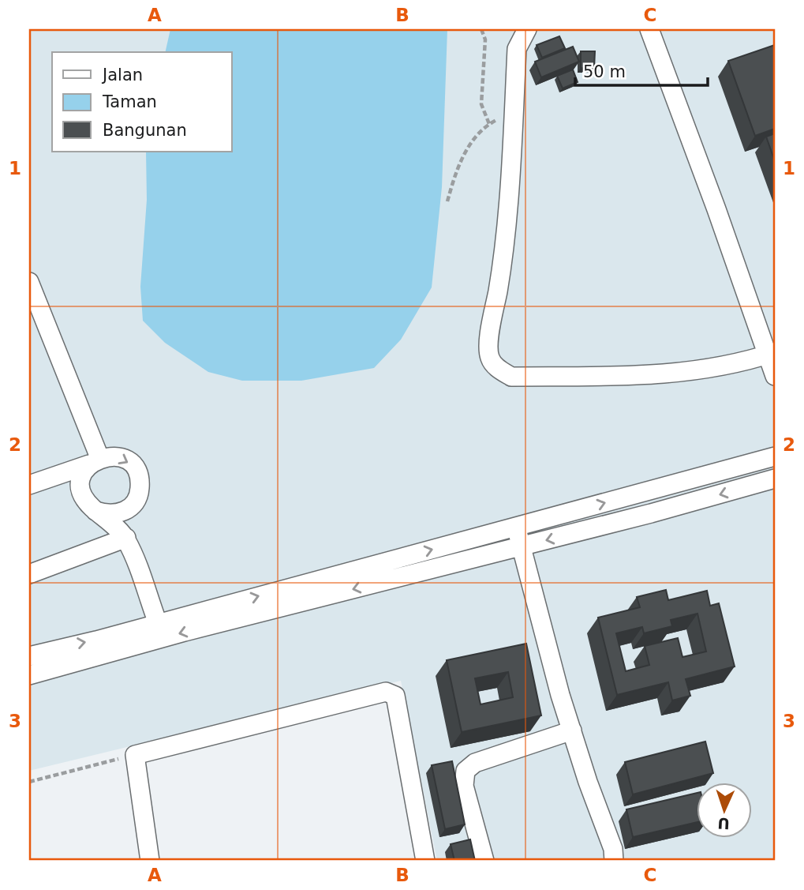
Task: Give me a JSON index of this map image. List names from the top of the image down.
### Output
{
  "legend": ["Jalan", "Taman", "Bangunan"],
  "scale_bar": "50 m",
  "north": "bottom",
  "grid": {
    "columns": ["A", "B", "C"],
    "rows": ["1", "2", "3"]
  }
}
